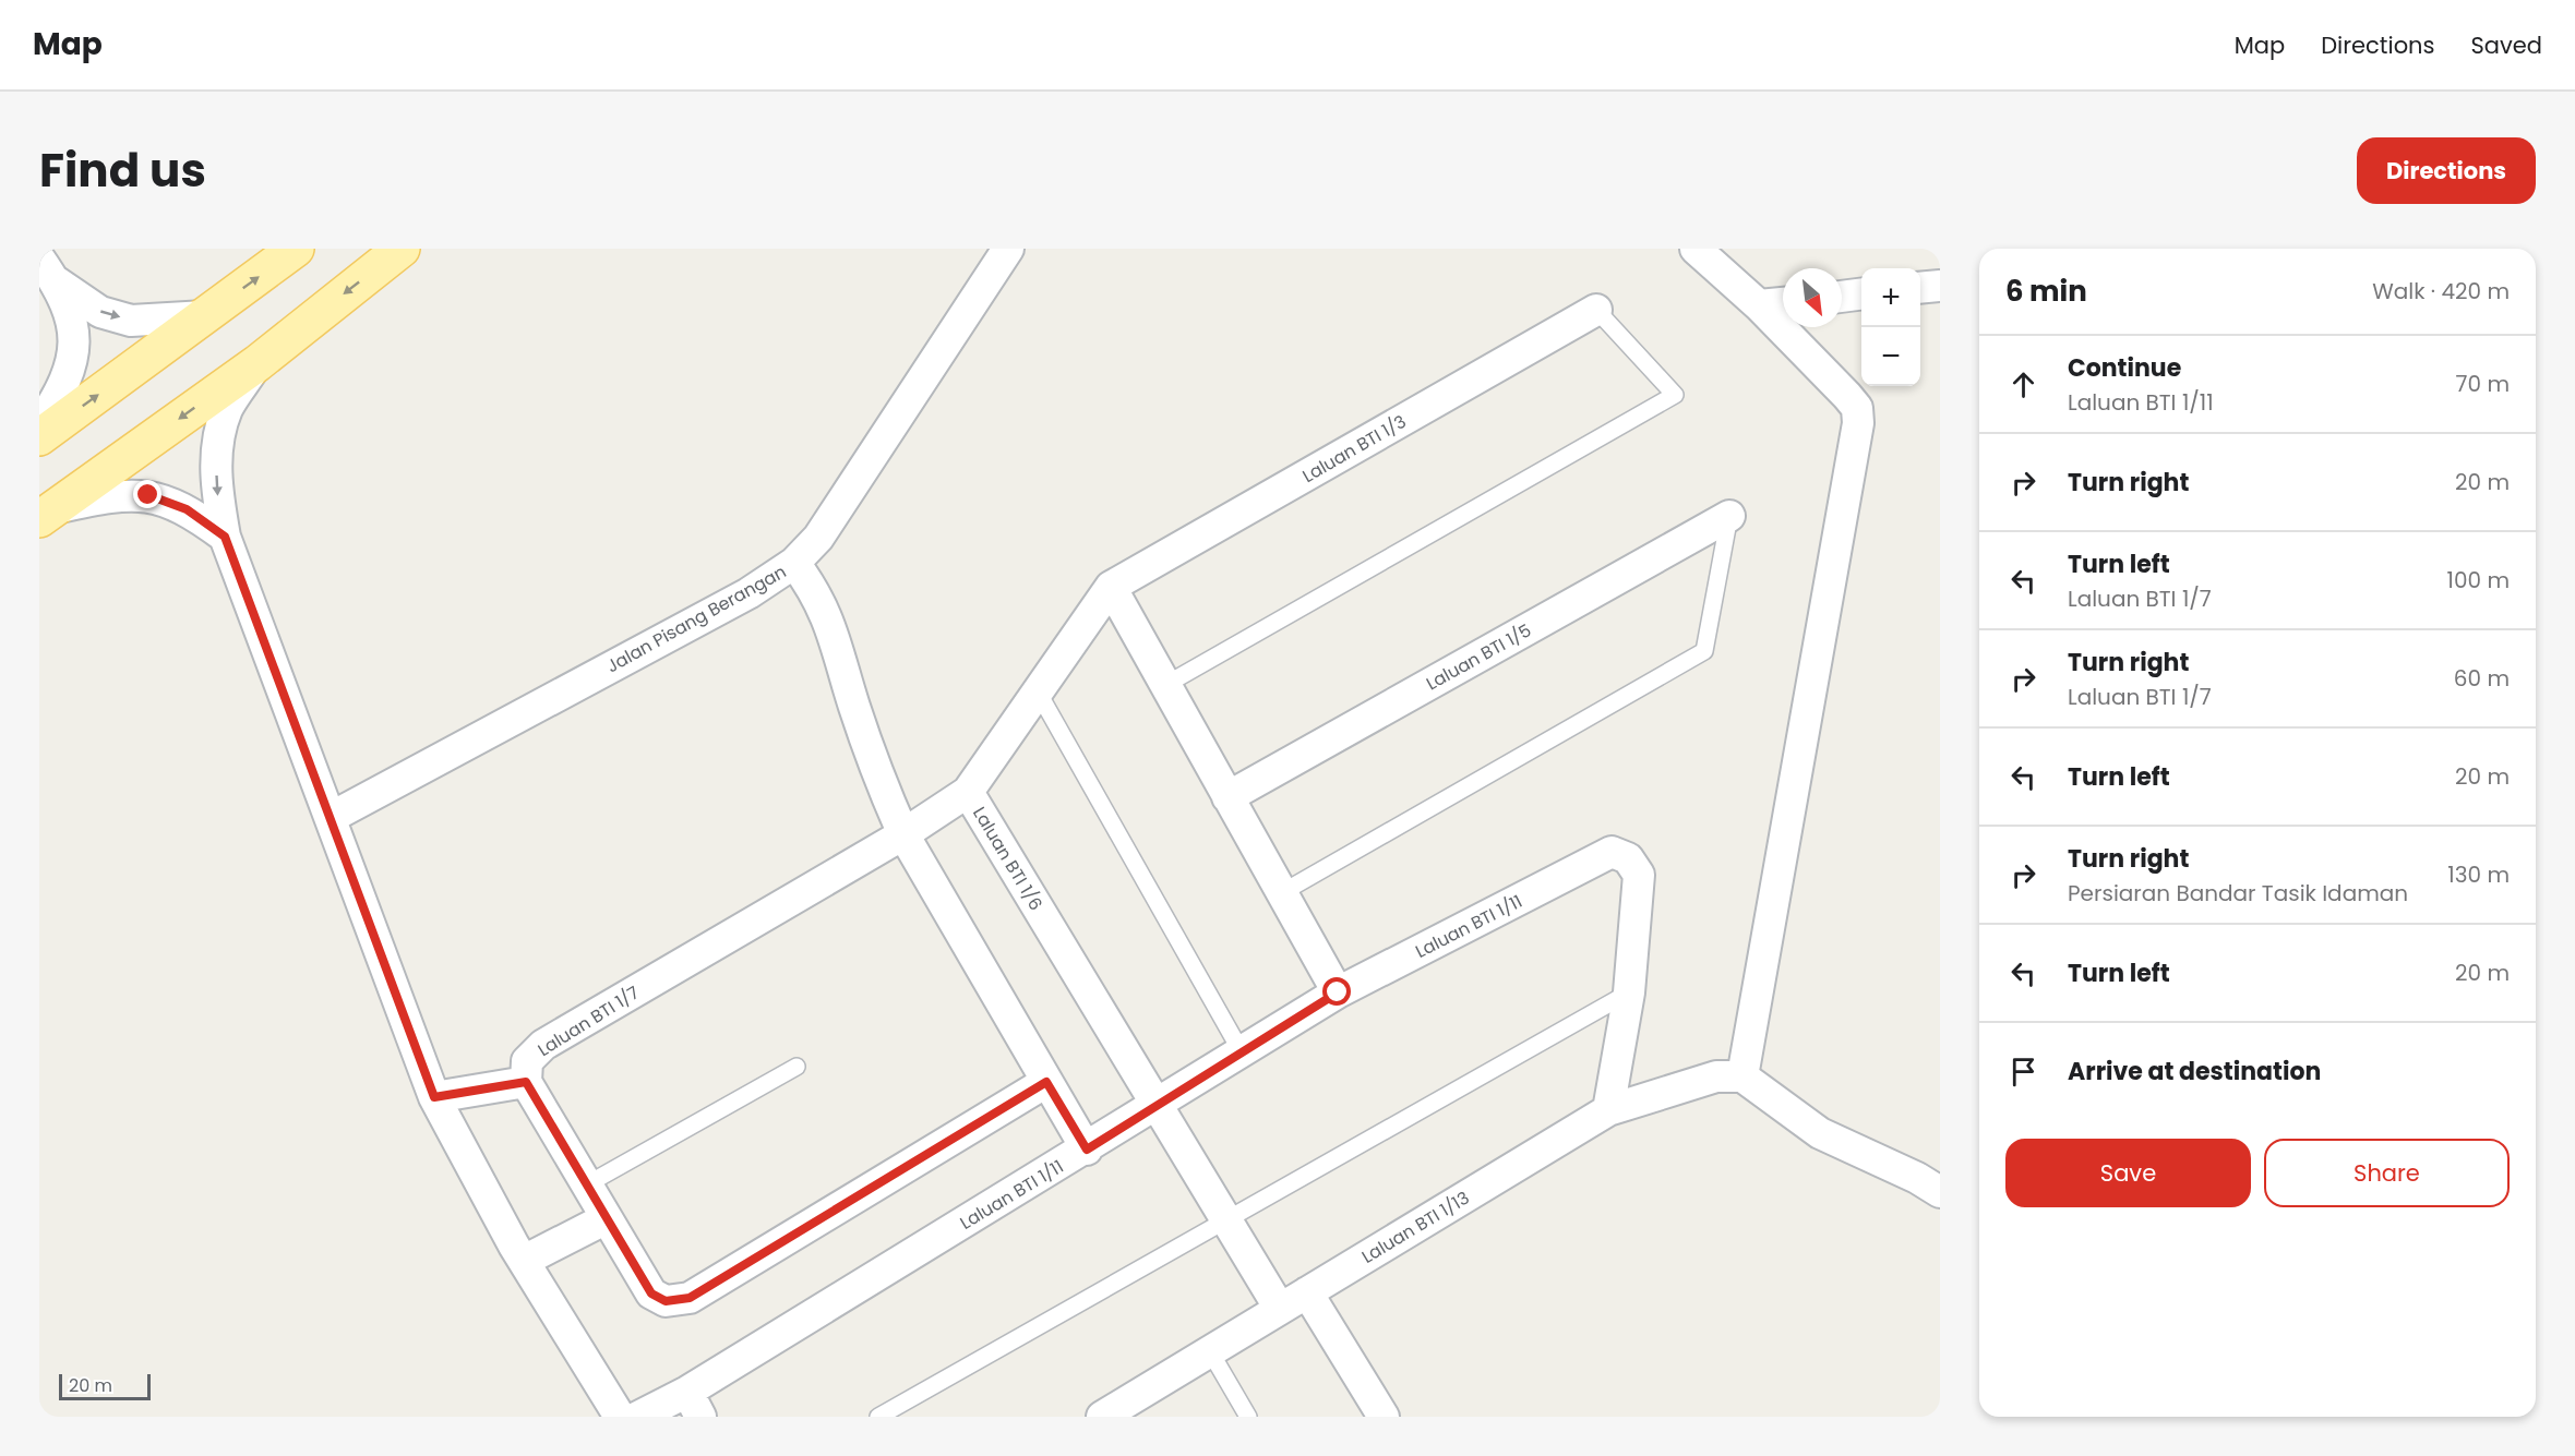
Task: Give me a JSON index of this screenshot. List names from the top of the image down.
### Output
{
  "streets": {
    "street": [
      "Laluan BTI 1/3",
      "Jalan Pisang Berangan",
      "Laluan BTI 1/5",
      "Laluan BTI 1/6",
      "Laluan BTI 1/11",
      "Laluan BTI 1/7",
      "Laluan BTI 1/13"
    ]
  },
  "crossings": [
    ["Laluan BTI 1/3", "Laluan BTI 1/6"],
    ["Laluan BTI 1/6", "Laluan BTI 1/11"],
    ["Laluan BTI 1/6", "Laluan BTI 1/7"],
    ["Laluan BTI 1/6", "Laluan BTI 1/13"]
  ],
  "scale_bar": "20 m",
  "north": "bottom right",
  "page": {
    "header": "Map",
    "nav": ["Map", "Directions", "Saved"],
    "title": "Find us",
    "buttons": [
      "Directions",
      ["Save", "Share"]
    ],
    "heading": ["6 min", "Walk · 420 m"],
    "map_buttons": ["+", "−"],
    "list": [
      ["Continue", "Laluan BTI 1/11", "70 m"],
      ["Turn right", "20 m"],
      ["Turn left", "Laluan BTI 1/7", "100 m"],
      ["Turn right", "Laluan BTI 1/7", "60 m"],
      ["Turn left", "20 m"],
      ["Turn right", "Persiaran Bandar Tasik Idaman", "130 m"],
      ["Turn left", "20 m"],
      "Arrive at destination"
    ],
    "scale": "20 m"
  }
}
